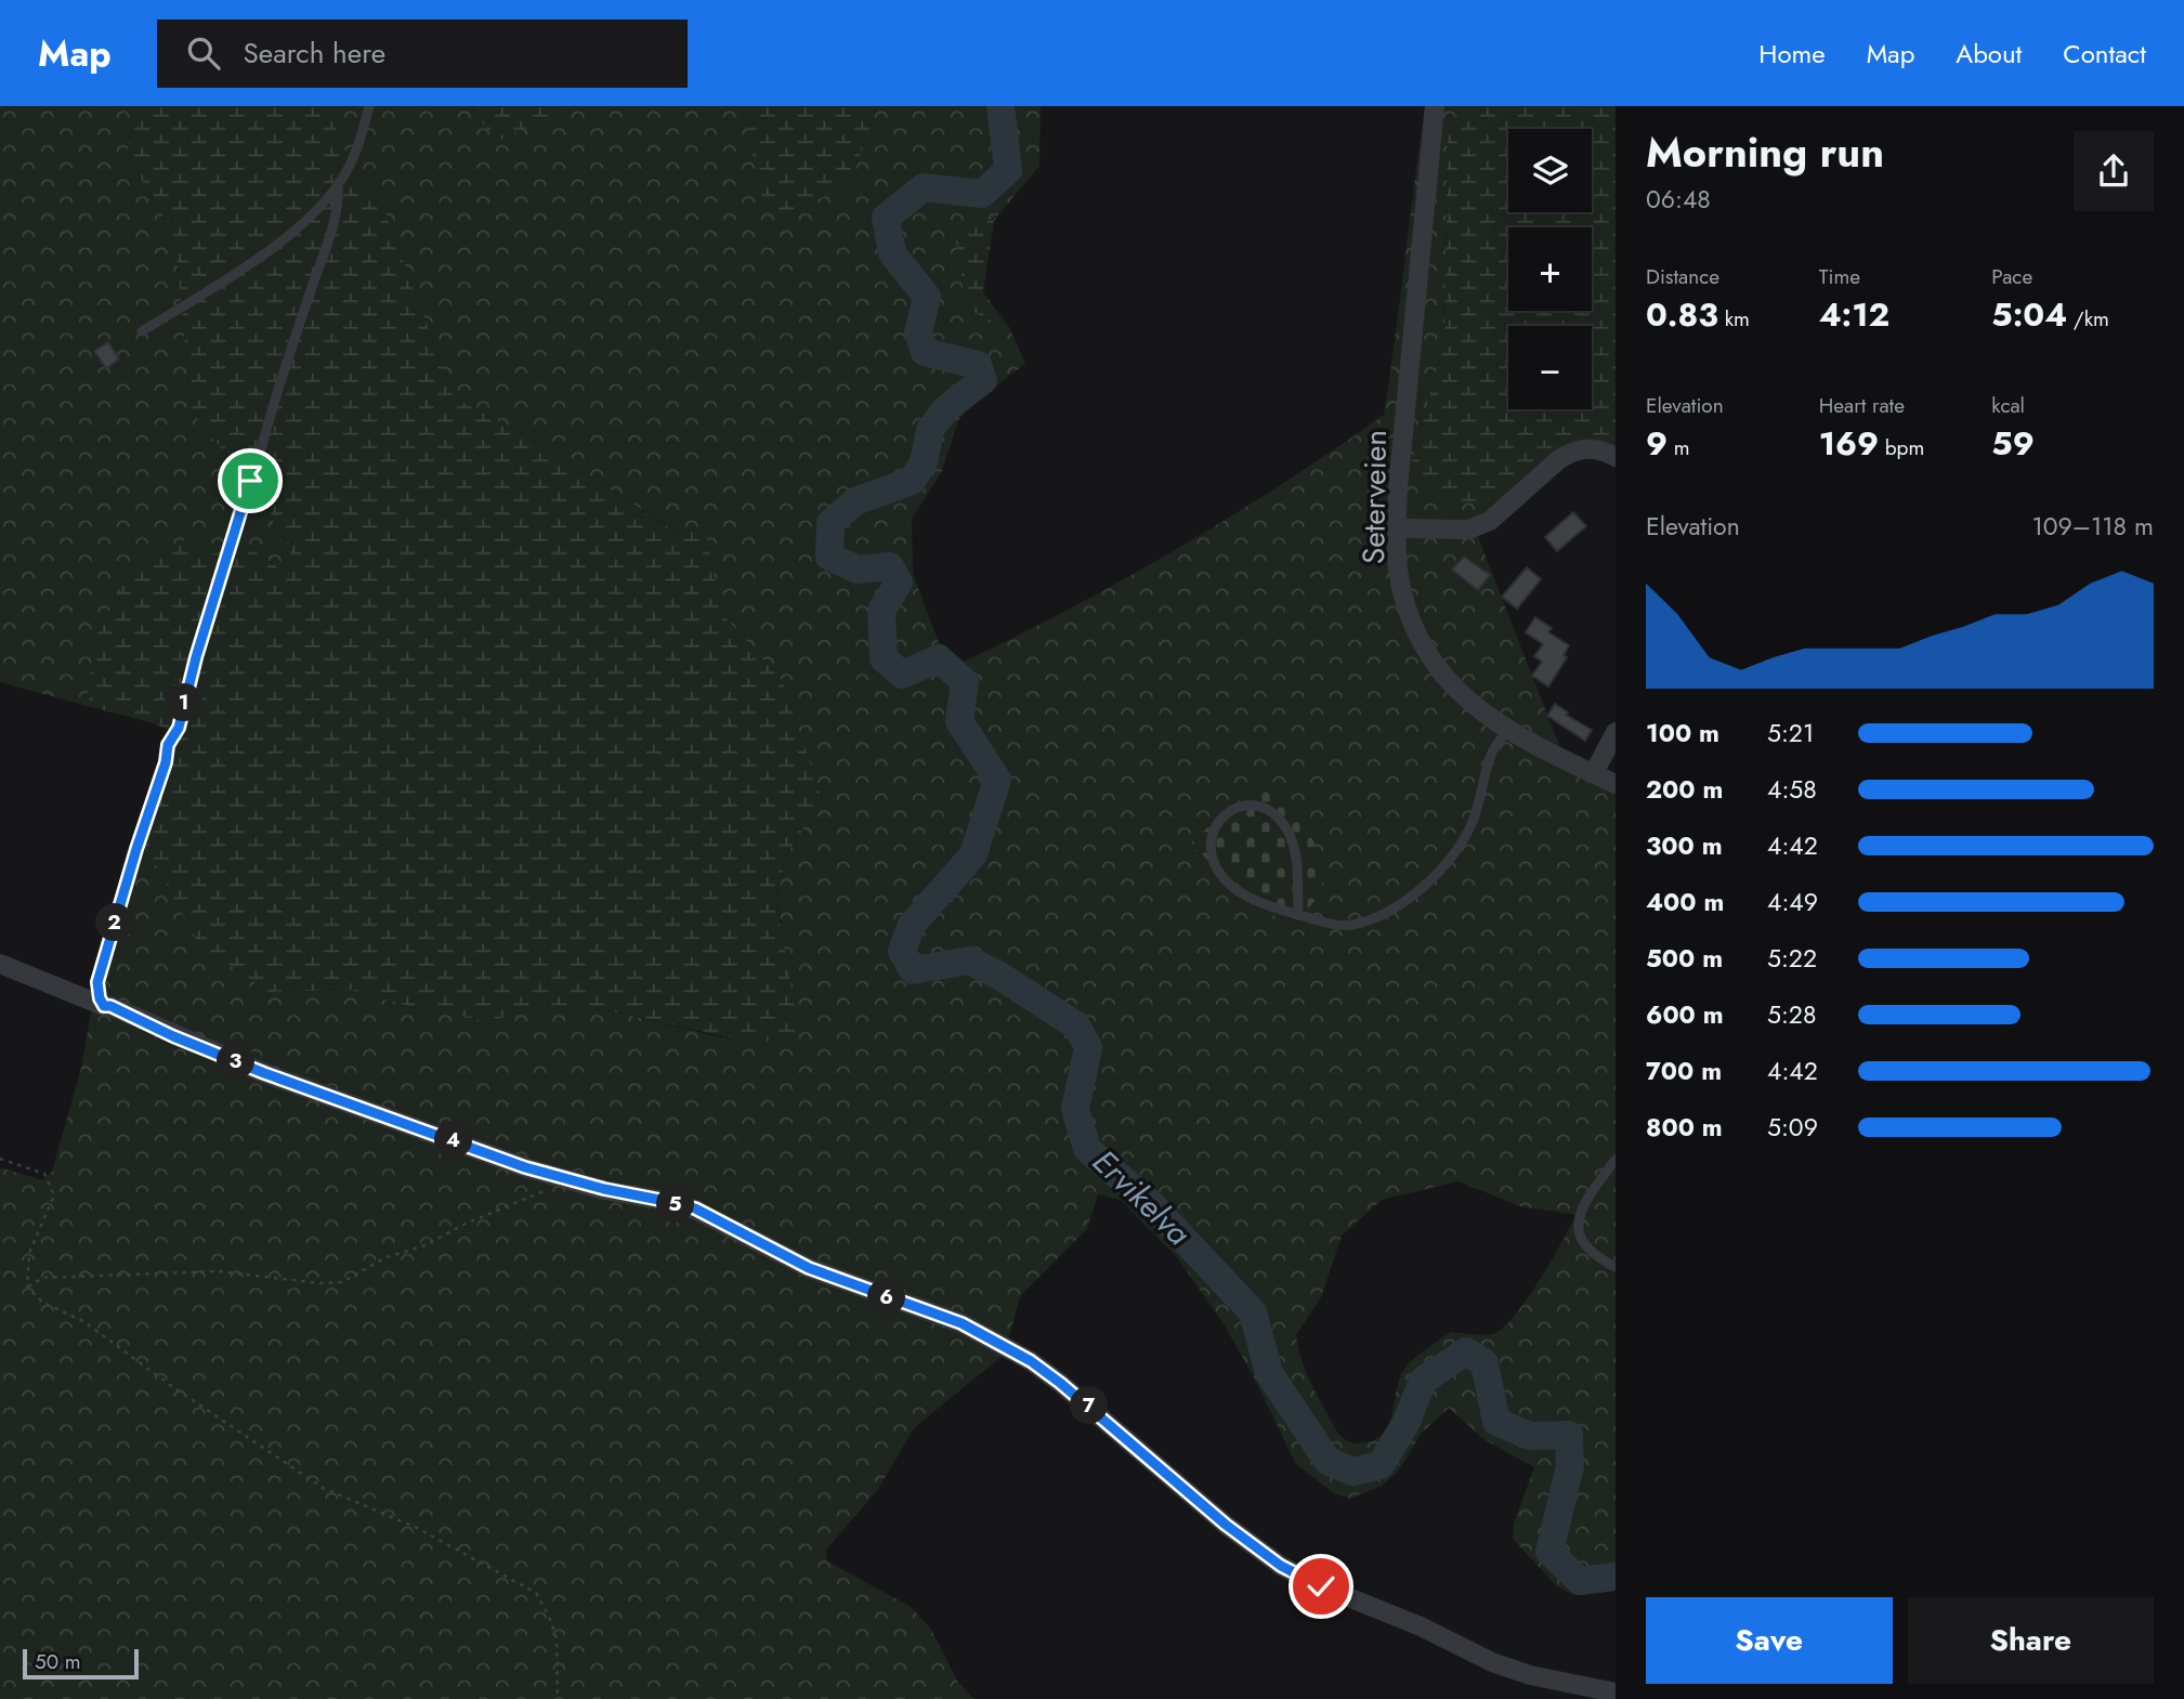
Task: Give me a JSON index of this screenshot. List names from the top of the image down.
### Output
{
  "streets": {
    "street": ["Seterveien"]
  },
  "water": ["Ervikelva"],
  "scale_bar": "50 m",
  "page": {
    "header": "Map",
    "search": "Search here",
    "nav": [
      "Home",
      "Map",
      "About",
      "Contact"
    ],
    "heading": ["Morning run", "06:48"],
    "map_buttons": ["+", "−"],
    "stats": [
      ["Distance", "0.83 km"],
      ["Time", "4:12"],
      ["Pace", "5:04 /km"],
      ["Elevation", "9 m"],
      ["Heart rate", "169 bpm"],
      ["kcal", "59"]
    ],
    "chart": ["Elevation", "109–118 m"],
    "pins": [
      "1",
      "2",
      "3",
      "4",
      "5",
      "6",
      "7"
    ],
    "list": [
      {
        "name": "100 m",
        "note": "5:21"
      },
      {
        "name": "200 m",
        "note": "4:58"
      },
      {
        "name": "300 m",
        "note": "4:42"
      },
      {
        "name": "400 m",
        "note": "4:49"
      },
      {
        "name": "500 m",
        "note": "5:22"
      },
      {
        "name": "600 m",
        "note": "5:28"
      },
      {
        "name": "700 m",
        "note": "4:42"
      },
      {
        "name": "800 m",
        "note": "5:09"
      }
    ],
    "buttons": ["Save", "Share"],
    "scale": "50 m"
  }
}
